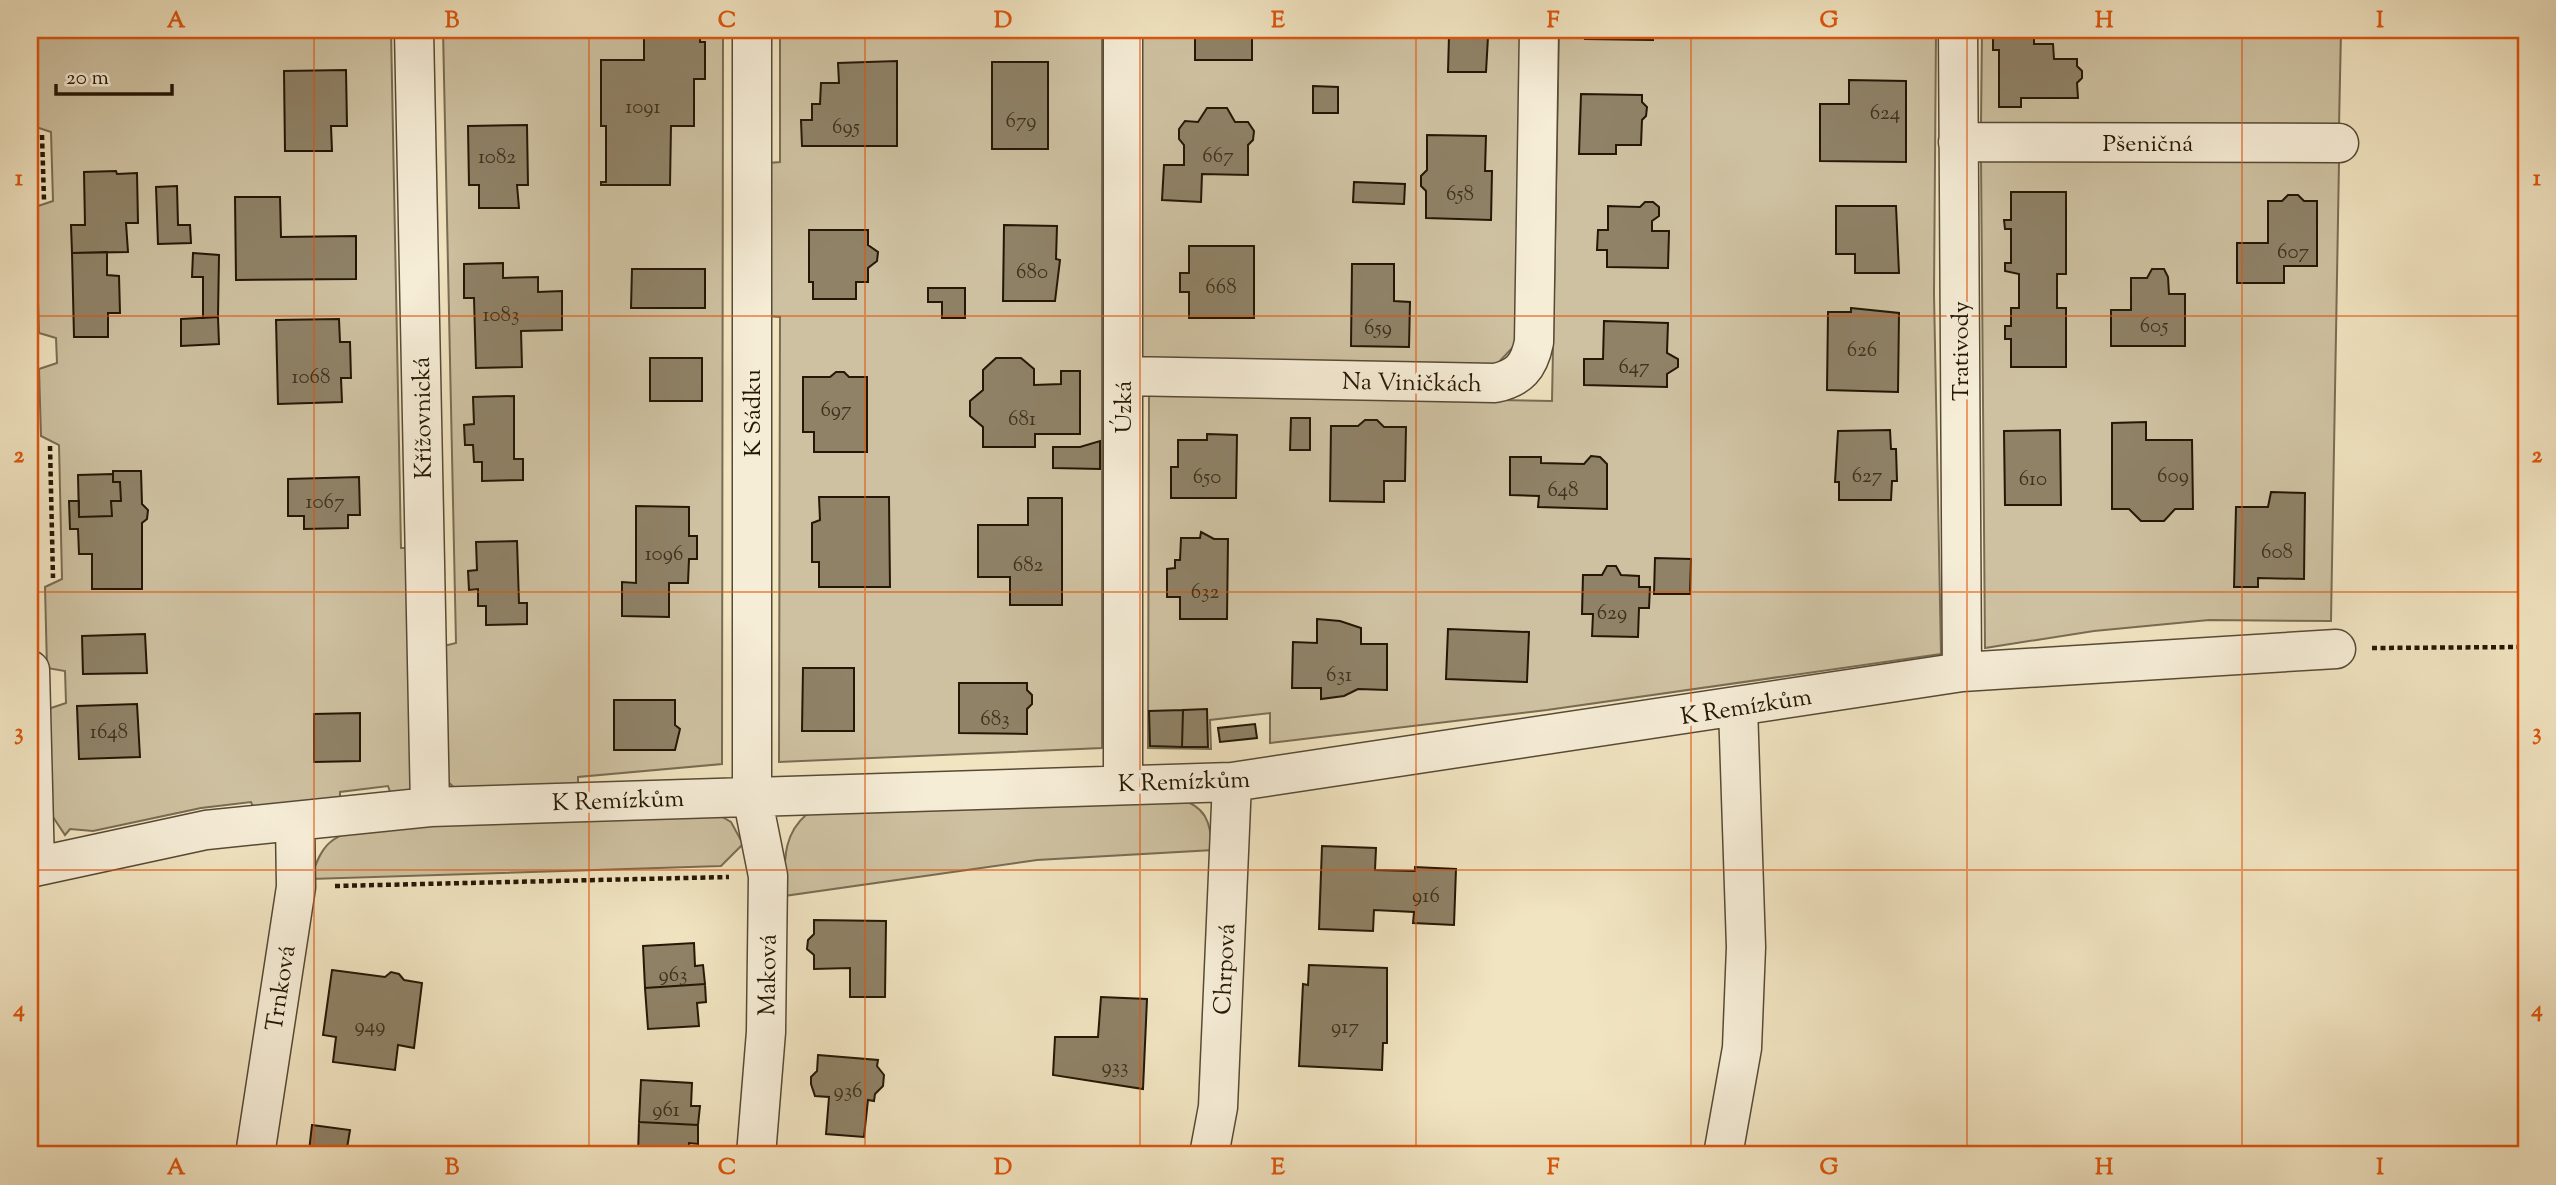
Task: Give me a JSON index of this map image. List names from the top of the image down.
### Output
{
  "streets": {
    "street": [
      "Pšeničná",
      "Trativody",
      "Na Viničkách",
      "Úzká",
      "K Sádku",
      "Křížovnická",
      "K Remízkům",
      "Chrpová",
      "Maková",
      "Trnková"
    ]
  },
  "crossings": [
    ["Pšeničná", "Trativody"],
    ["Trativody", "K Remízkům"],
    ["Na Viničkách", "Úzká"],
    ["Úzká", "K Remízkům"],
    ["K Sádku", "K Remízkům"],
    ["K Sádku", "Maková"],
    ["Křížovnická", "K Remízkům"],
    ["K Remízkům", "Chrpová"],
    ["K Remízkům", "Maková"],
    ["K Remízkům", "Trnková"]
  ],
  "house_numbers": [
    "1091",
    "624",
    "679",
    "695",
    "667",
    "1082",
    "658",
    "607",
    "680",
    "668",
    "1083",
    "605",
    "659",
    "626",
    "647",
    "1068",
    "697",
    "681",
    "627",
    "609",
    "650",
    "610",
    "648",
    "1067",
    "608",
    "1096",
    "682",
    "632",
    "629",
    "631",
    "683",
    "1648",
    "916",
    "963",
    "949",
    "917",
    "933",
    "936",
    "961"
  ],
  "scale_bar": "20 m",
  "grid": {
    "columns": [
      "A",
      "B",
      "C",
      "D",
      "E",
      "F",
      "G",
      "H",
      "I"
    ],
    "rows": [
      "1",
      "2",
      "3",
      "4"
    ]
  }
}
